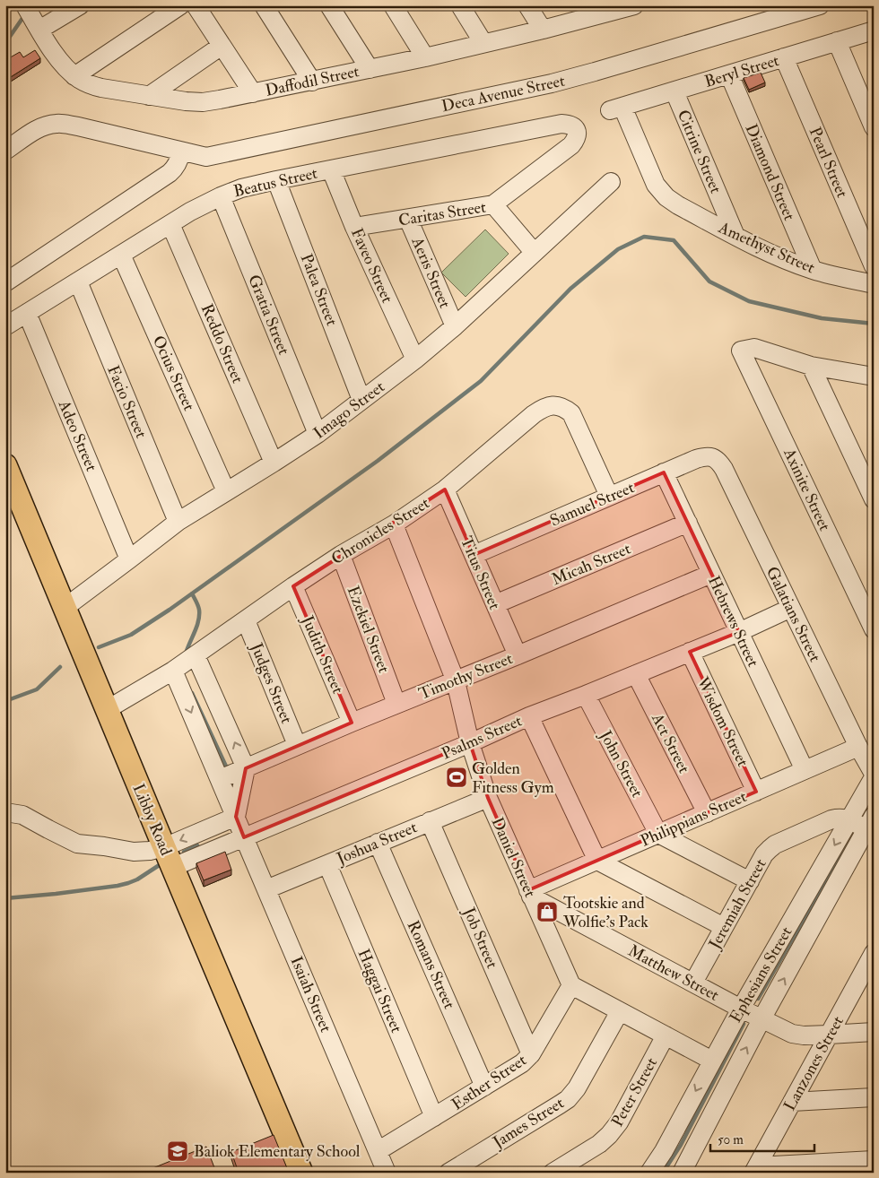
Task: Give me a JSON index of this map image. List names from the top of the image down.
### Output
{
  "streets": {
    "main road": ["Libby Road"],
    "street": [
      "Beryl Street",
      "Daffodil Street",
      "Deca Avenue Street",
      "Citrine Street",
      "Pearl Street",
      "Diamond Street",
      "Beatus Street",
      "Caritas Street",
      "Amethyst Street",
      "Faveo Street",
      "Aeris Street",
      "Palea Street",
      "Gratia Street",
      "Reddo Street",
      "Ocius Street",
      "Facio Street",
      "Imago Street",
      "Adeo Street",
      "Axinite Street",
      "Samuel Street",
      "Chronicles Street",
      "Micah Street",
      "Titus Street",
      "Galatians Street",
      "Hebrews Street",
      "Ezekiel Street",
      "Judith Street",
      "Timothy Street",
      "Judges Street",
      "Wisdom Street",
      "Psalms Street",
      "Act Street",
      "John Street",
      "Philippians Street",
      "Joshua Street",
      "Daniel Street",
      "Jeremiah Street",
      "Job Street",
      "Romans Street",
      "Matthew Street",
      "Ephesians Street",
      "Haggai Street",
      "Isaiah Street",
      "Lanzones Street",
      "Esther Street",
      "Peter Street",
      "James Street"
    ]
  },
  "crossings": [
    ["Beryl Street", "Citrine Street"],
    ["Beryl Street", "Pearl Street"],
    ["Beryl Street", "Diamond Street"],
    ["Beryl Street", "Amethyst Street"],
    ["Citrine Street", "Amethyst Street"],
    ["Diamond Street", "Amethyst Street"],
    ["Beatus Street", "Caritas Street"],
    ["Beatus Street", "Faveo Street"],
    ["Beatus Street", "Palea Street"],
    ["Beatus Street", "Gratia Street"],
    ["Beatus Street", "Reddo Street"],
    ["Beatus Street", "Ocius Street"],
    ["Beatus Street", "Facio Street"],
    ["Beatus Street", "Adeo Street"],
    ["Caritas Street", "Faveo Street"],
    ["Caritas Street", "Aeris Street"],
    ["Faveo Street", "Imago Street"],
    ["Aeris Street", "Imago Street"],
    ["Palea Street", "Imago Street"],
    ["Gratia Street", "Imago Street"],
    ["Reddo Street", "Imago Street"],
    ["Ocius Street", "Imago Street"],
    ["Facio Street", "Imago Street"],
    ["Imago Street", "Adeo Street"],
    ["Imago Street", "Libby Road"],
    ["Samuel Street", "Chronicles Street"],
    ["Samuel Street", "Titus Street"],
    ["Samuel Street", "Galatians Street"],
    ["Samuel Street", "Hebrews Street"],
    ["Chronicles Street", "Titus Street"],
    ["Chronicles Street", "Ezekiel Street"],
    ["Chronicles Street", "Judith Street"],
    ["Chronicles Street", "Judges Street"],
    ["Chronicles Street", "Libby Road"],
    ["Chronicles Street", "Daniel Street"],
    ["Chronicles Street", "Isaiah Street"],
    ["Micah Street", "Titus Street"],
    ["Micah Street", "Hebrews Street"],
    ["Titus Street", "Timothy Street"],
    ["Galatians Street", "Psalms Street"],
    ["Galatians Street", "Philippians Street"],
    ["Hebrews Street", "Timothy Street"],
    ["Hebrews Street", "Psalms Street"],
    ["Hebrews Street", "Philippians Street"],
    ["Ezekiel Street", "Timothy Street"],
    ["Judith Street", "Timothy Street"],
    ["Timothy Street", "Judges Street"],
    ["Timothy Street", "Daniel Street"],
    ["Timothy Street", "Isaiah Street"],
    ["Wisdom Street", "Psalms Street"],
    ["Wisdom Street", "Philippians Street"],
    ["Psalms Street", "Act Street"],
    ["Psalms Street", "John Street"],
    ["Psalms Street", "Libby Road"],
    ["Psalms Street", "Daniel Street"],
    ["Psalms Street", "Isaiah Street"],
    ["Act Street", "Philippians Street"],
    ["John Street", "Philippians Street"],
    ["Philippians Street", "Daniel Street"],
    ["Philippians Street", "Matthew Street"],
    ["Joshua Street", "Daniel Street"],
    ["Joshua Street", "Job Street"],
    ["Joshua Street", "Romans Street"],
    ["Joshua Street", "Haggai Street"],
    ["Joshua Street", "Isaiah Street"],
    ["Daniel Street", "Matthew Street"],
    ["Daniel Street", "Esther Street"],
    ["Jeremiah Street", "Matthew Street"],
    ["Jeremiah Street", "Ephesians Street"],
    ["Job Street", "Esther Street"],
    ["Romans Street", "Esther Street"],
    ["Matthew Street", "Ephesians Street"],
    ["Matthew Street", "Lanzones Street"],
    ["Haggai Street", "Esther Street"],
    ["Isaiah Street", "Esther Street"]
  ],
  "places": {
    "sports": ["Golden Fitness Gym"],
    "shop": ["Tootskie and Wolfie's Pack"],
    "school or university": ["Baliok Elementary School"]
  },
  "scale_bar": "50 m"
}
